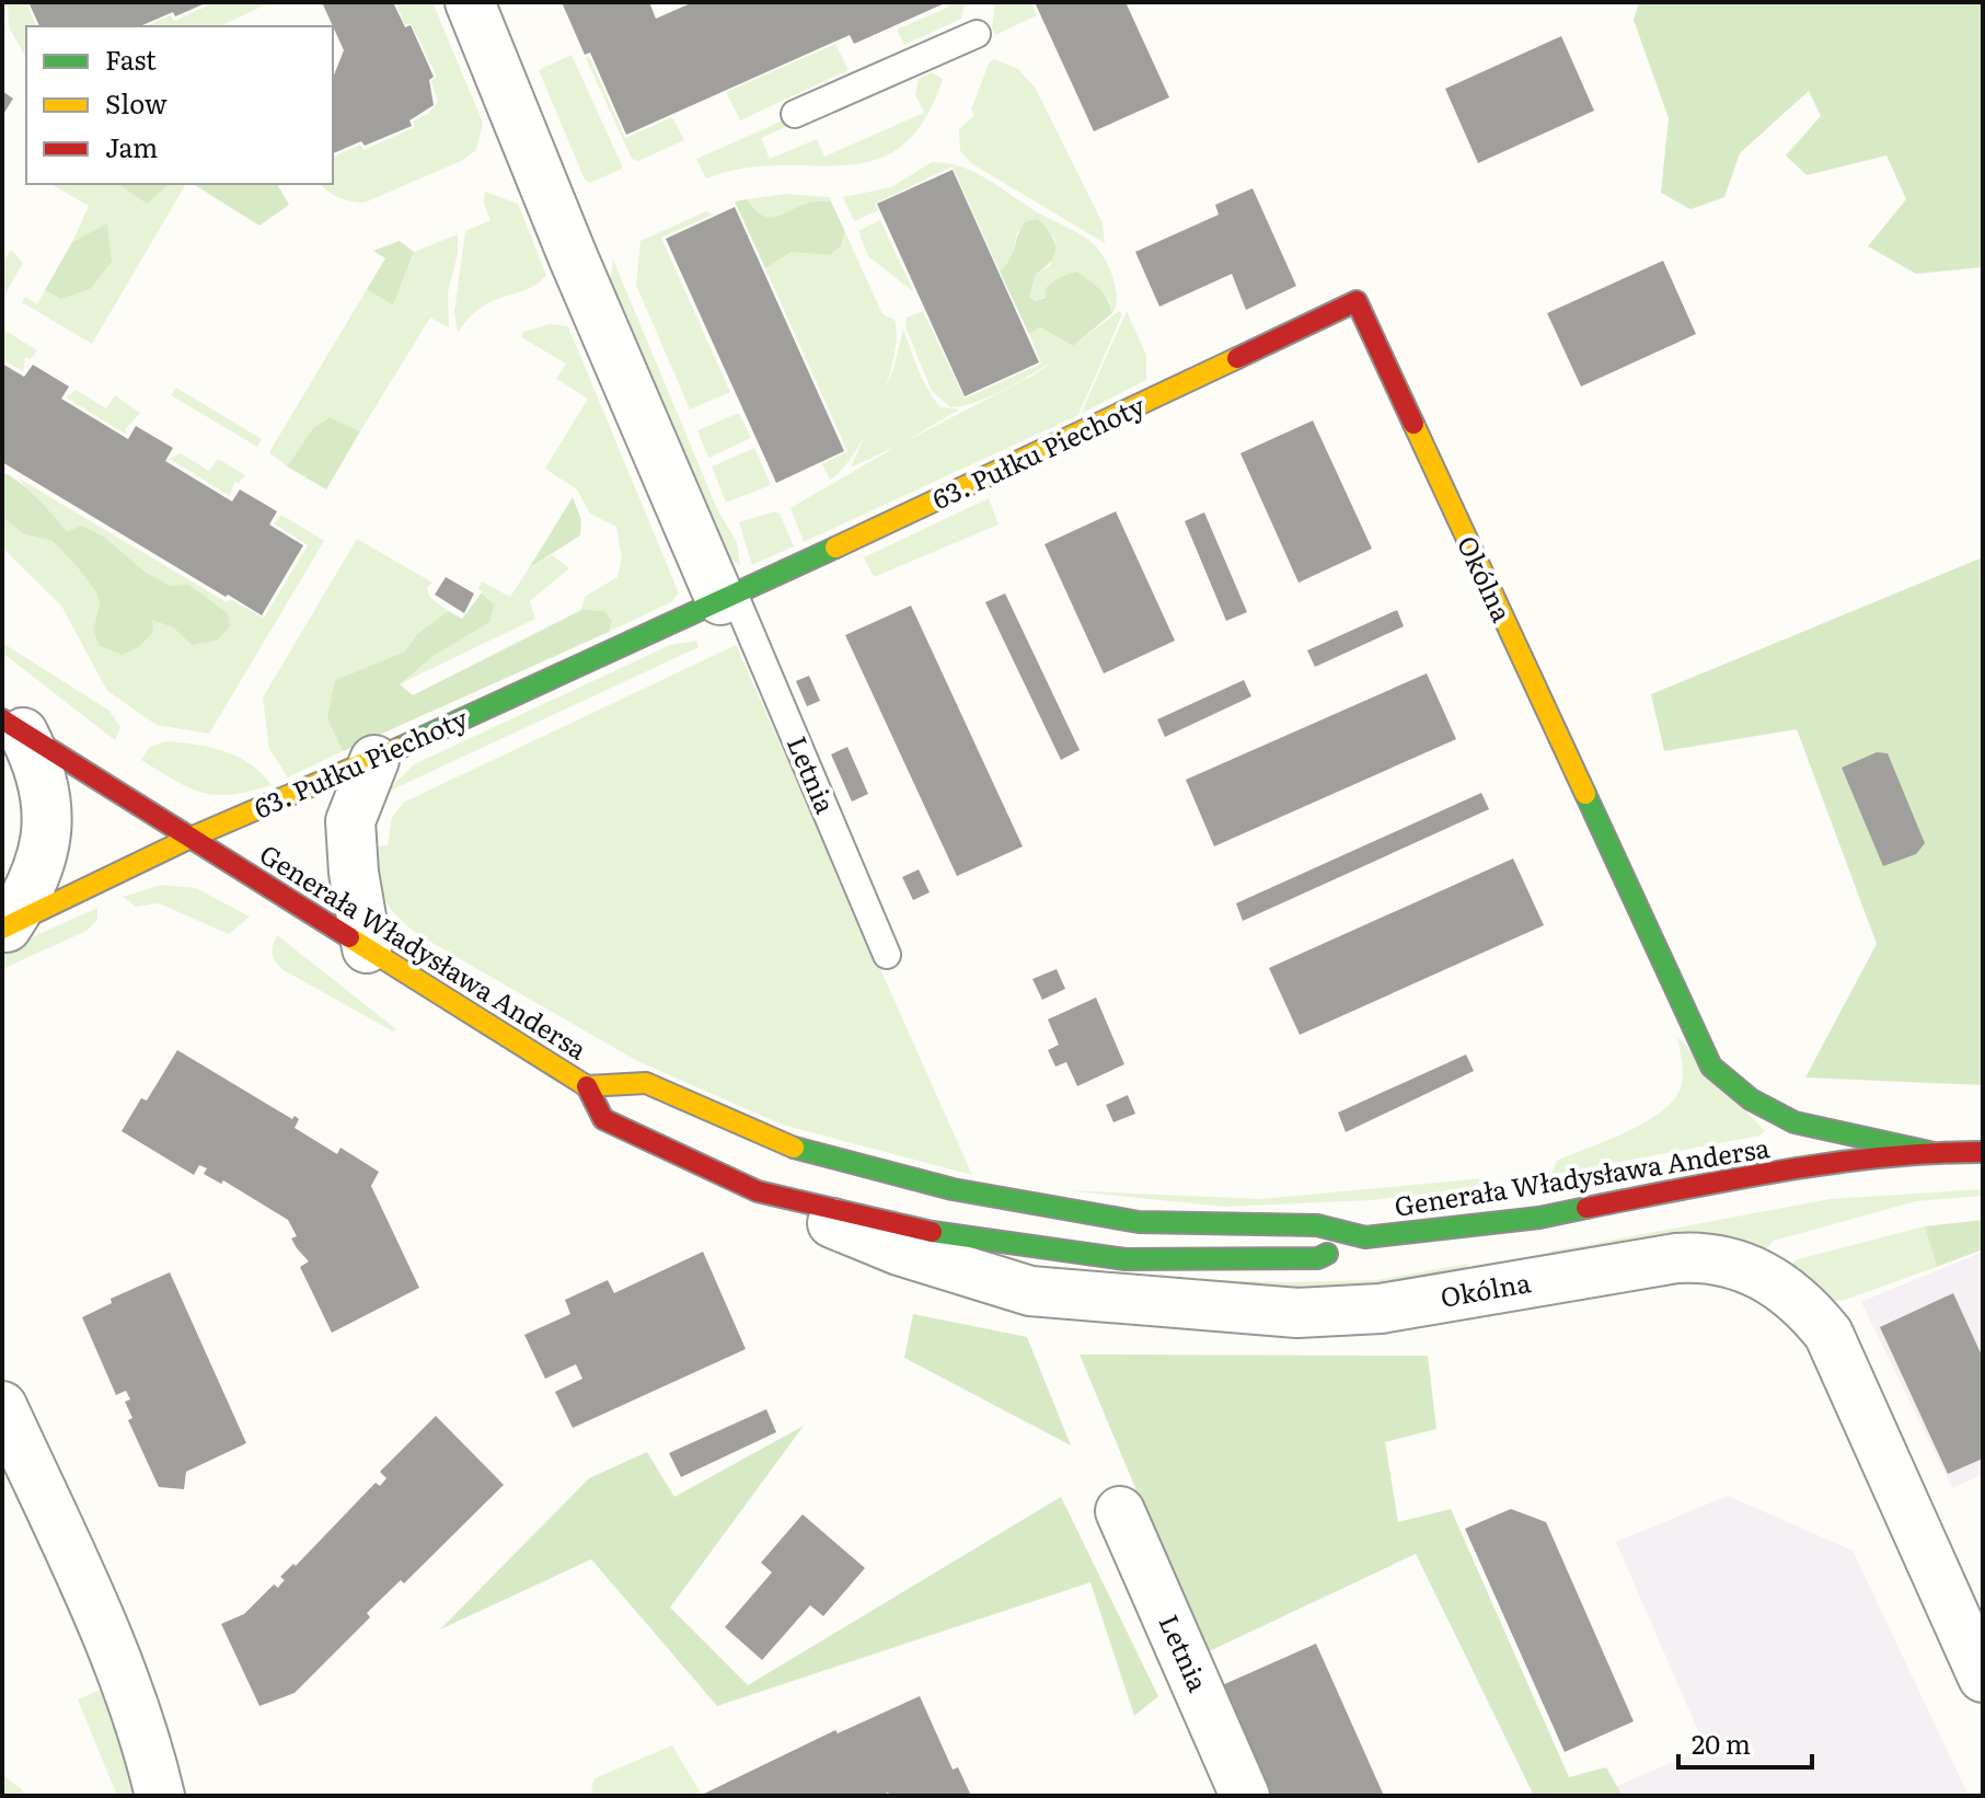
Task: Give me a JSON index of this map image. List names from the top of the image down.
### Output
{
  "streets": {
    "main road": ["63. Pułku Piechoty", "Okólna", "Generała Władysława Andersa"],
    "street": ["Letnia"]
  },
  "crossings": [
    ["63. Pułku Piechoty", "Okólna"],
    ["63. Pułku Piechoty", "Letnia"],
    ["63. Pułku Piechoty", "Generała Władysława Andersa"],
    ["Okólna", "Generała Władysława Andersa"]
  ],
  "legend": ["Fast", "Slow", "Jam"],
  "scale_bar": "20 m"
}
